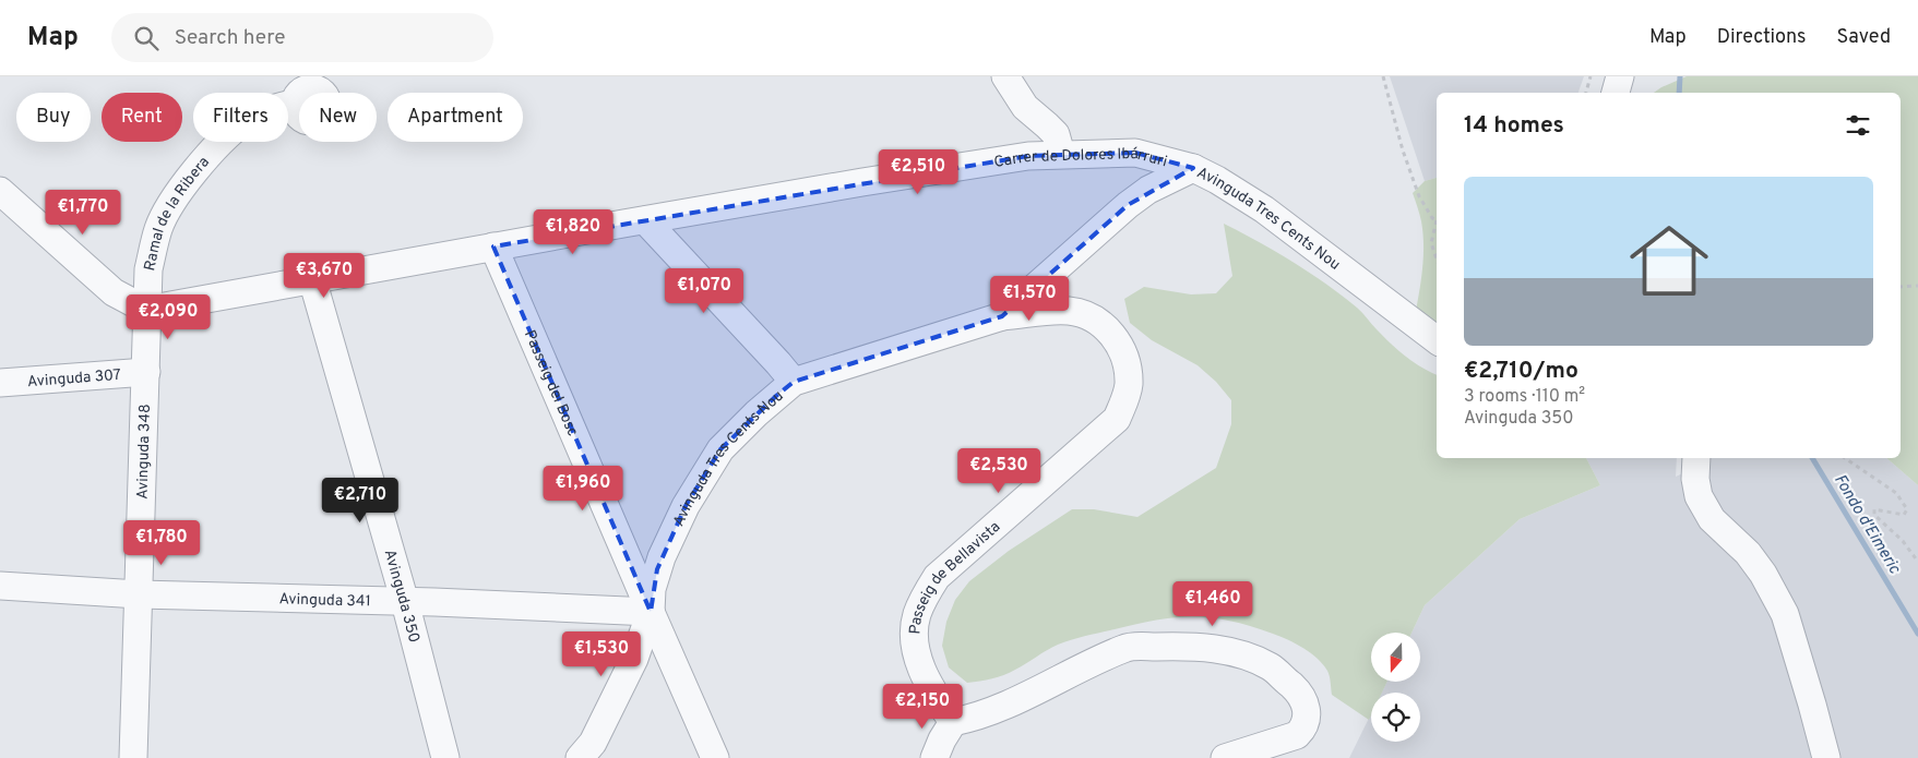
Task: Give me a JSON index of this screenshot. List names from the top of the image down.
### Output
{
  "streets": {
    "street": [
      "Carrer de Dolores Ibárruri",
      "Ramal de la Ribera",
      "Avinguda Tres Cents Nou",
      "Avinguda 307",
      "Passeig del Bosc",
      "Avinguda 348",
      "Passeig de Bellavista",
      "Avinguda 350",
      "Avinguda 341"
    ]
  },
  "crossings": [
    ["Carrer de Dolores Ibárruri", "Ramal de la Ribera"],
    ["Carrer de Dolores Ibárruri", "Avinguda Tres Cents Nou"],
    ["Carrer de Dolores Ibárruri", "Passeig del Bosc"],
    ["Carrer de Dolores Ibárruri", "Avinguda 348"],
    ["Carrer de Dolores Ibárruri", "Avinguda 350"],
    ["Ramal de la Ribera", "Avinguda 348"],
    ["Avinguda Tres Cents Nou", "Passeig del Bosc"],
    ["Avinguda Tres Cents Nou", "Passeig de Bellavista"],
    ["Avinguda Tres Cents Nou", "Avinguda 341"],
    ["Avinguda 307", "Avinguda 348"],
    ["Passeig del Bosc", "Avinguda 341"],
    ["Avinguda 348", "Avinguda 341"],
    ["Avinguda 350", "Avinguda 341"]
  ],
  "water": ["Fondo d'Eimeric"],
  "north": "bottom",
  "page": {
    "header": "Map",
    "search": "Search here",
    "nav": ["Map", "Directions", "Saved"],
    "chip": [
      "Buy",
      "Rent",
      "Filters",
      "New",
      "Apartment"
    ],
    "heading": "14 homes",
    "price": [
      "€2,510",
      "€1,770",
      "€1,820",
      "€3,670",
      "€1,070",
      "€1,570",
      "€2,090",
      "€2,530",
      "€1,960",
      "€2,710",
      "€1,780",
      "€1,460",
      "€1,530",
      "€2,150"
    ],
    "list": [
      {
        "name": "€2,710/mo",
        "note": "3 rooms · 110 m² · Avinguda 350"
      }
    ]
  }
}
